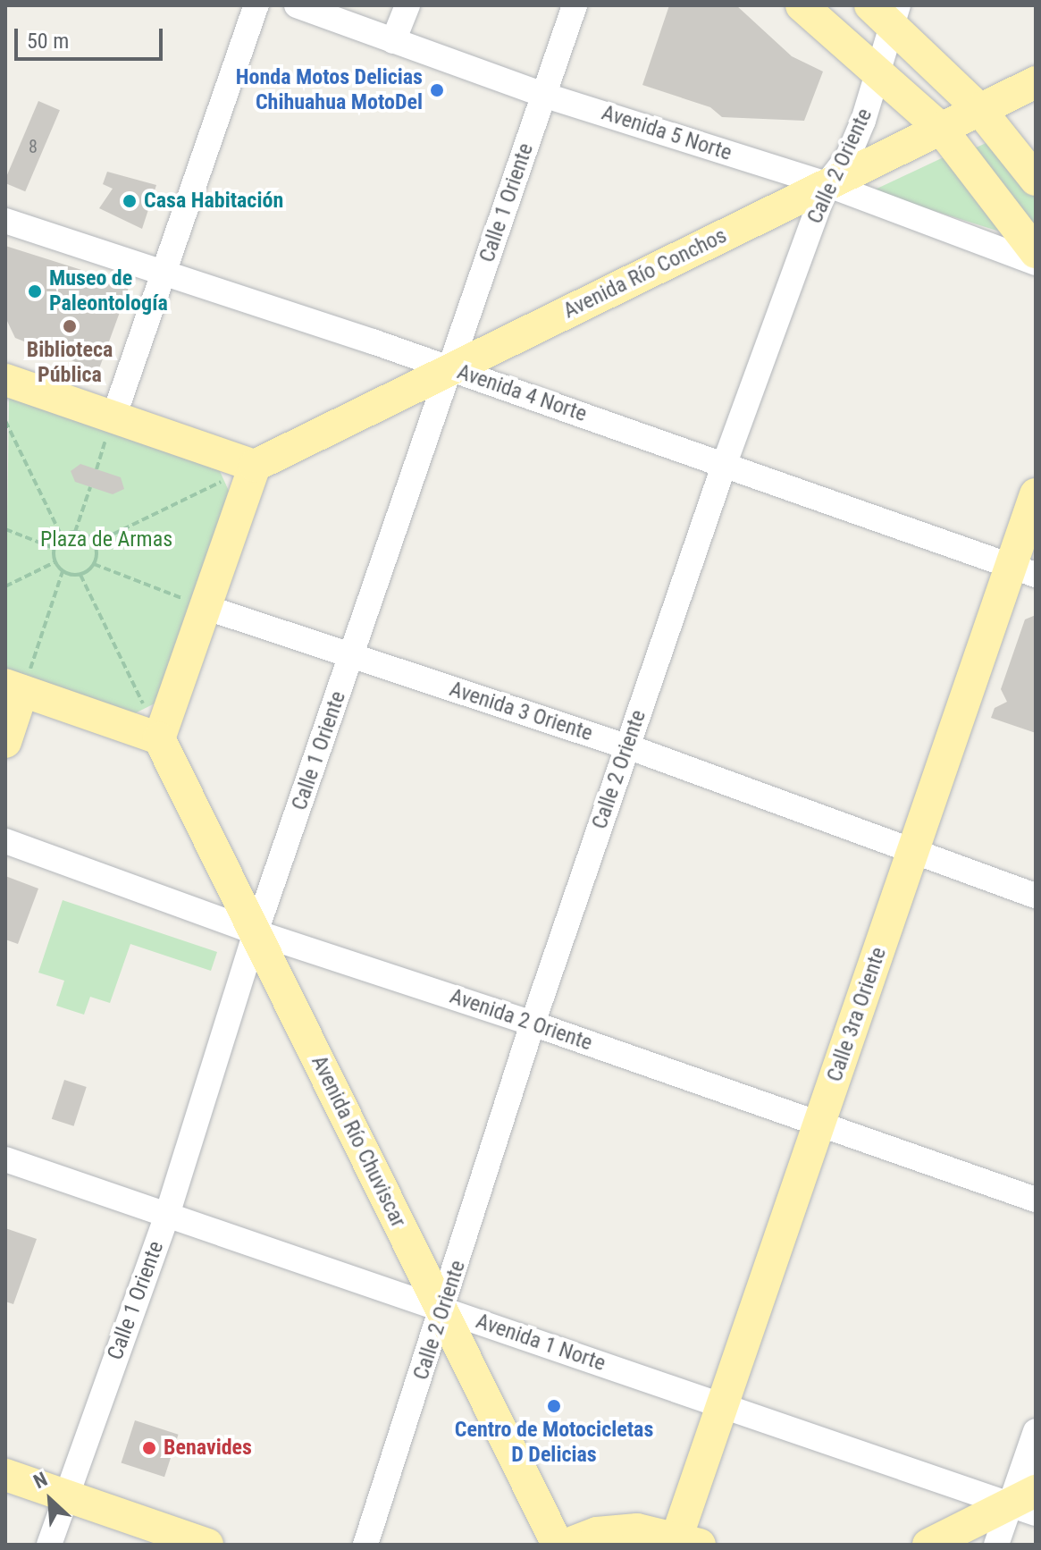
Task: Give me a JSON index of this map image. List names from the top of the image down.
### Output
{
  "streets": {
    "main road": ["Avenida Río Conchos", "Calle 3ra Oriente", "Avenida Río Chuviscar"],
    "street": [
      "Avenida 5 Norte",
      "Calle 2 Oriente",
      "Calle 1 Oriente",
      "Avenida 4 Norte",
      "Avenida 3 Oriente",
      "Avenida 2 Oriente",
      "Avenida 1 Norte"
    ]
  },
  "crossings": [
    ["Avenida 5 Norte", "Calle 2 Oriente"],
    ["Avenida 5 Norte", "Calle 1 Oriente"],
    ["Avenida 5 Norte", "Avenida Río Conchos"],
    ["Calle 2 Oriente", "Avenida Río Conchos"],
    ["Calle 2 Oriente", "Avenida 4 Norte"],
    ["Calle 2 Oriente", "Avenida 3 Oriente"],
    ["Calle 2 Oriente", "Avenida 2 Oriente"],
    ["Calle 2 Oriente", "Avenida Río Chuviscar"],
    ["Calle 2 Oriente", "Avenida 1 Norte"],
    ["Calle 1 Oriente", "Avenida Río Conchos"],
    ["Calle 1 Oriente", "Avenida 4 Norte"],
    ["Calle 1 Oriente", "Avenida 3 Oriente"],
    ["Calle 1 Oriente", "Avenida 2 Oriente"],
    ["Calle 1 Oriente", "Avenida Río Chuviscar"],
    ["Calle 1 Oriente", "Avenida 1 Norte"],
    ["Avenida Río Conchos", "Avenida 4 Norte"],
    ["Avenida 4 Norte", "Calle 3ra Oriente"],
    ["Avenida 3 Oriente", "Calle 3ra Oriente"],
    ["Calle 3ra Oriente", "Avenida 2 Oriente"],
    ["Calle 3ra Oriente", "Avenida 1 Norte"],
    ["Avenida 2 Oriente", "Avenida Río Chuviscar"],
    ["Avenida Río Chuviscar", "Avenida 1 Norte"]
  ],
  "parks": ["Plaza de Armas"],
  "places": [
    "Honda Motos Delicias Chihuahua MotoDel",
    "Casa Habitación",
    "Museo de Paleontología",
    "Biblioteca Pública",
    "Centro de Motocicletas D Delicias",
    "Benavides"
  ],
  "house_numbers": ["8"],
  "scale_bar": "50 m",
  "north": "top left"
}
